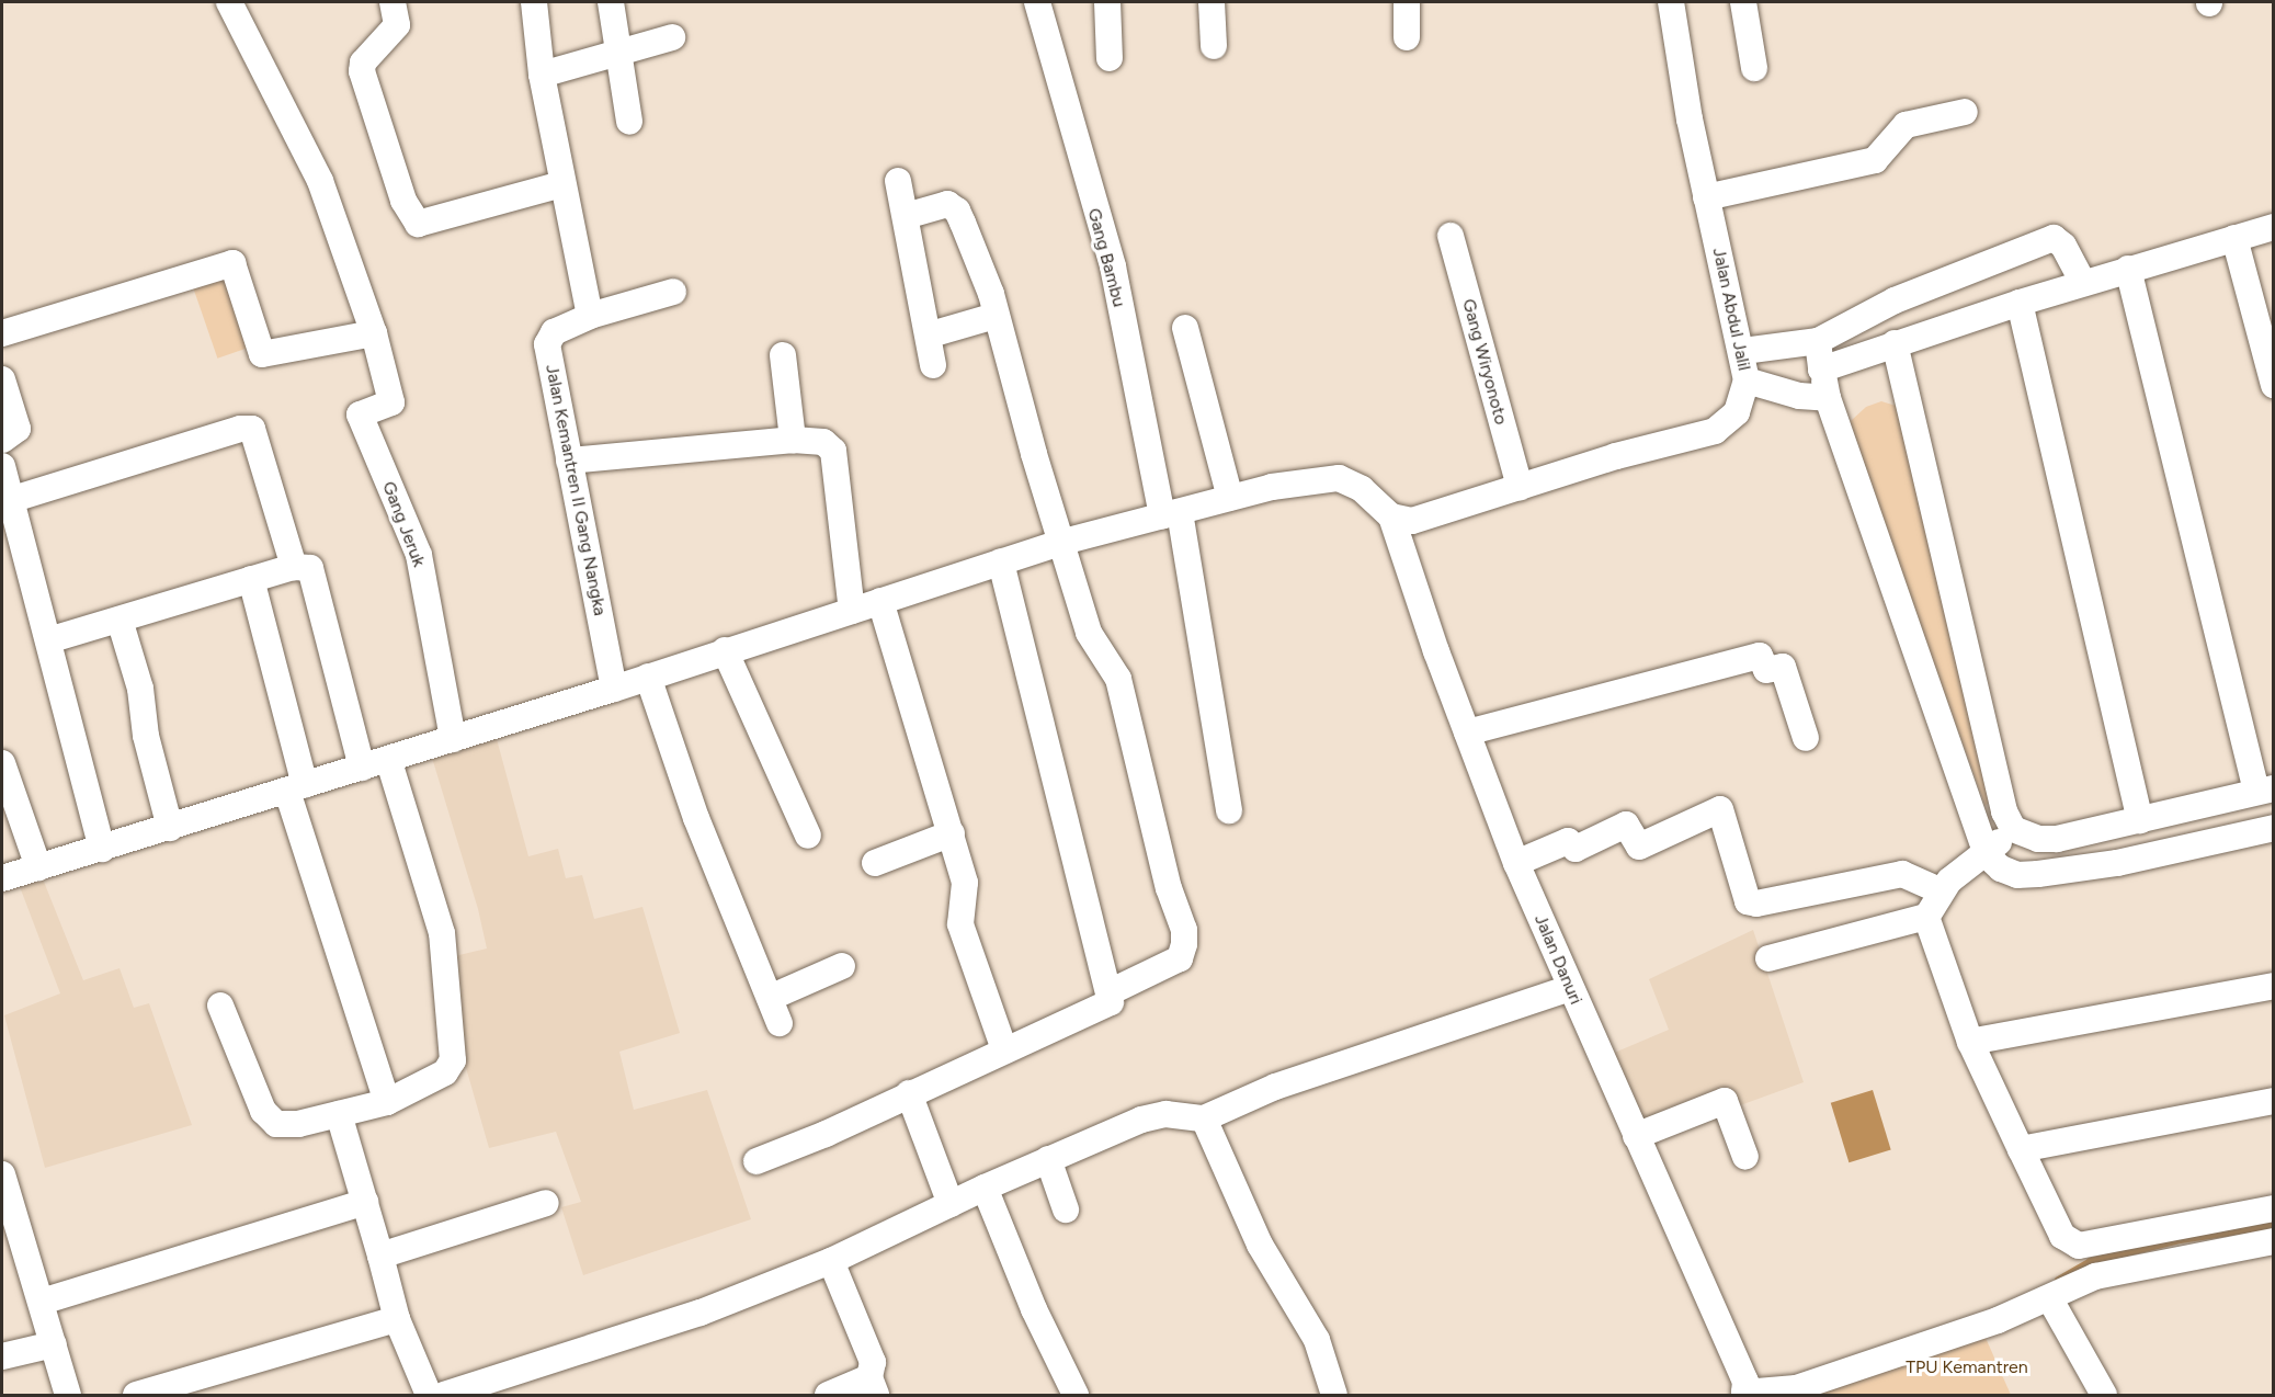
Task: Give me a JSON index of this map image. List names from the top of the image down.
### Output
{
  "streets": {
    "street": [
      "Gang Bambu",
      "Jalan Abdul Jalil",
      "Gang Wiryonoto",
      "Jalan Kemantren II Gang Nangka",
      "Gang Jeruk",
      "Jalan Danuri"
    ]
  },
  "crossings": [
    ["Jalan Abdul Jalil", "Gang Wiryonoto"],
    ["Jalan Abdul Jalil", "Jalan Danuri"]
  ],
  "parks": ["TPU Kemantren"]
}
